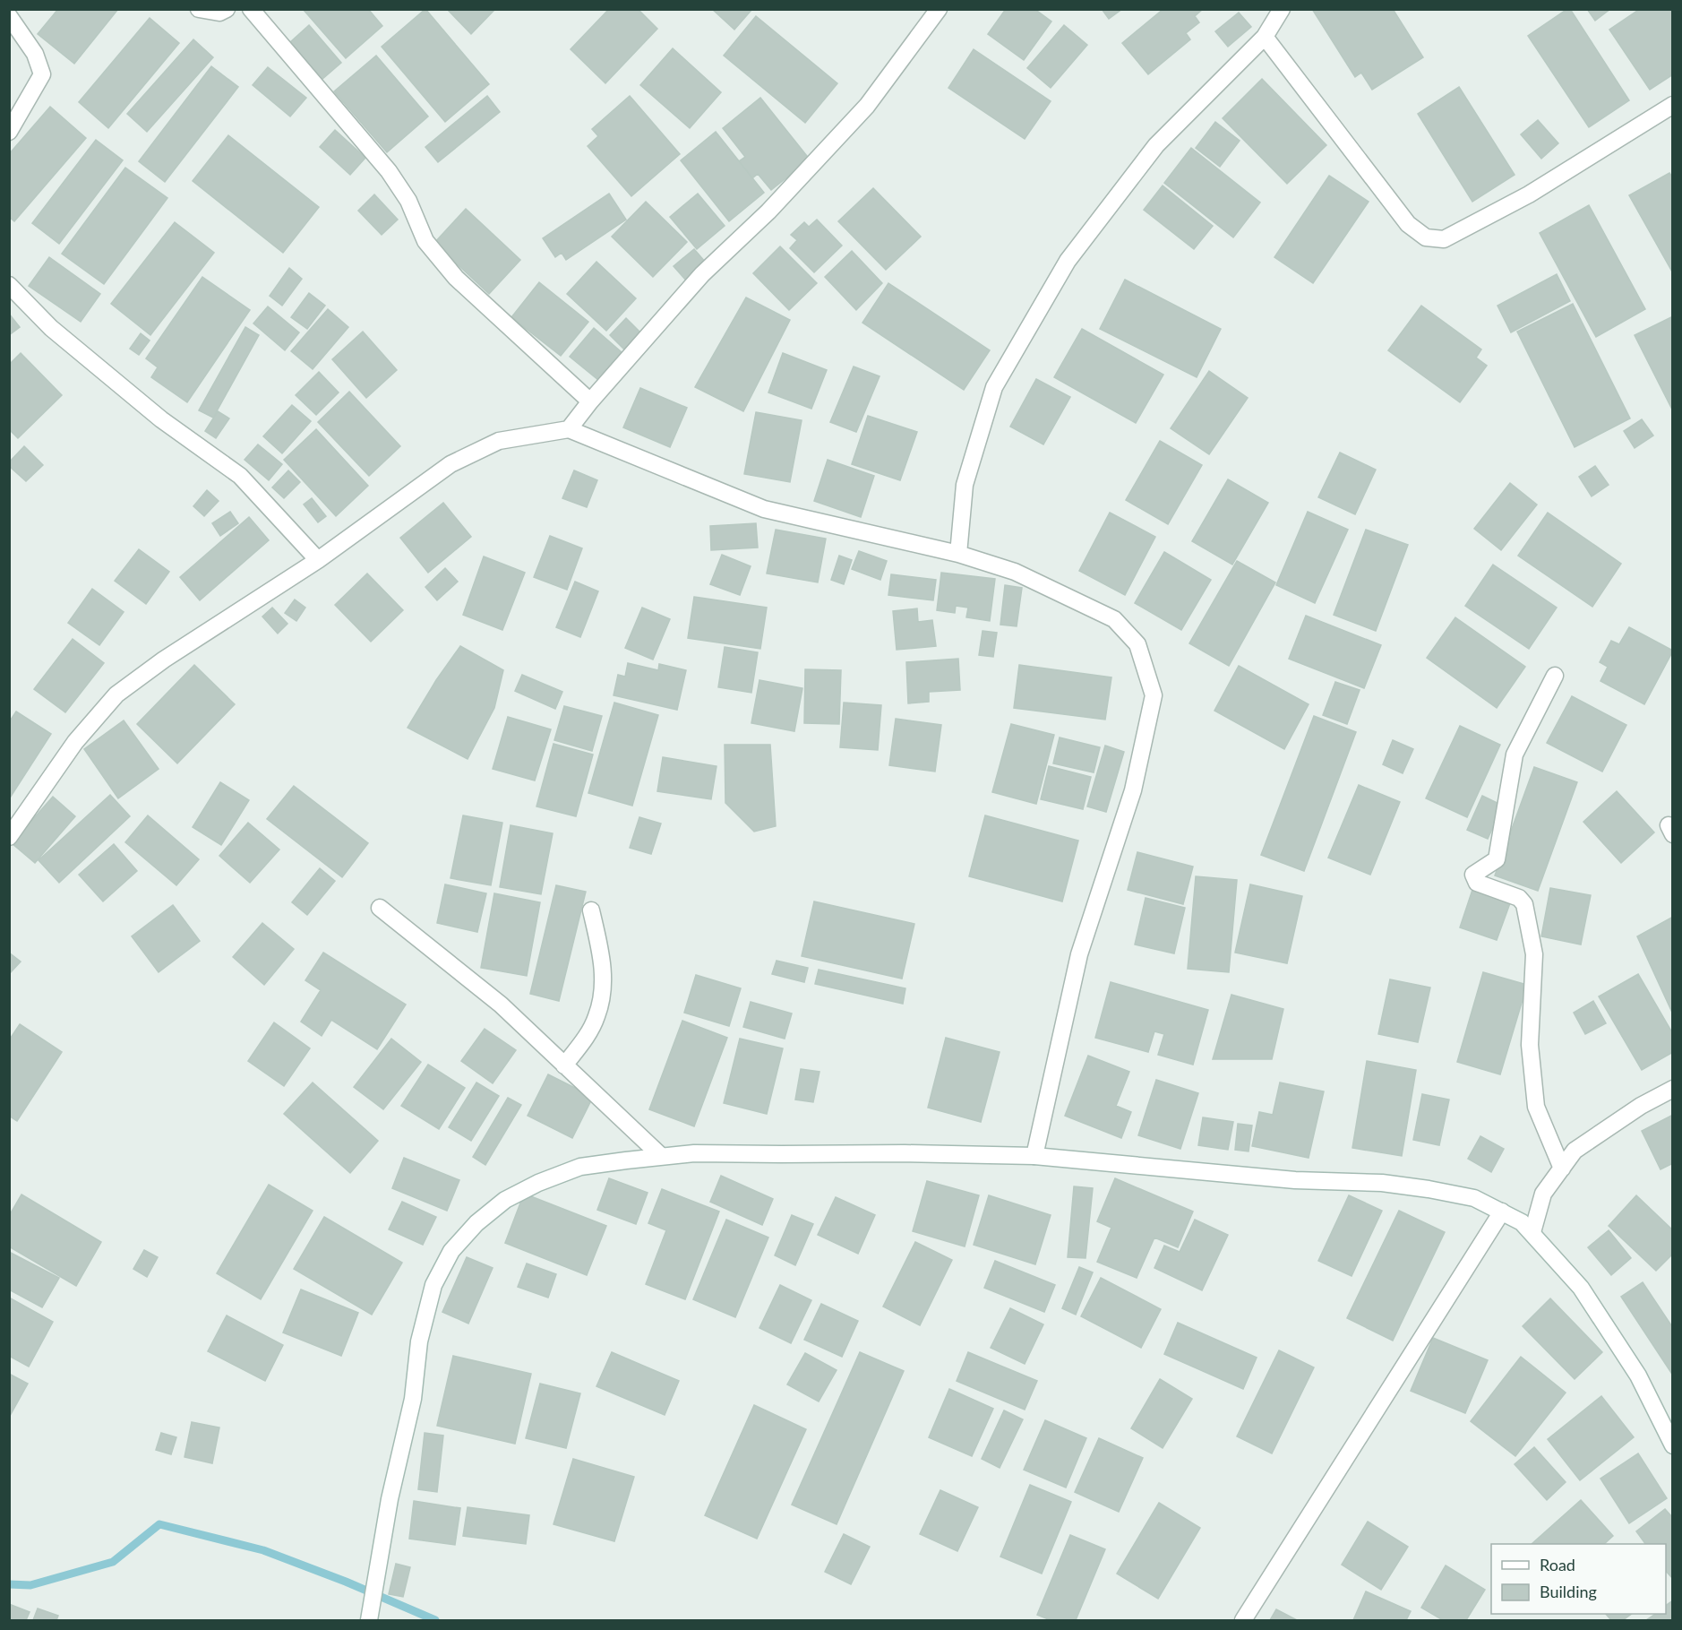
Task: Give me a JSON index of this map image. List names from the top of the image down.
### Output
{
  "legend": ["Road", "Building"]
}
